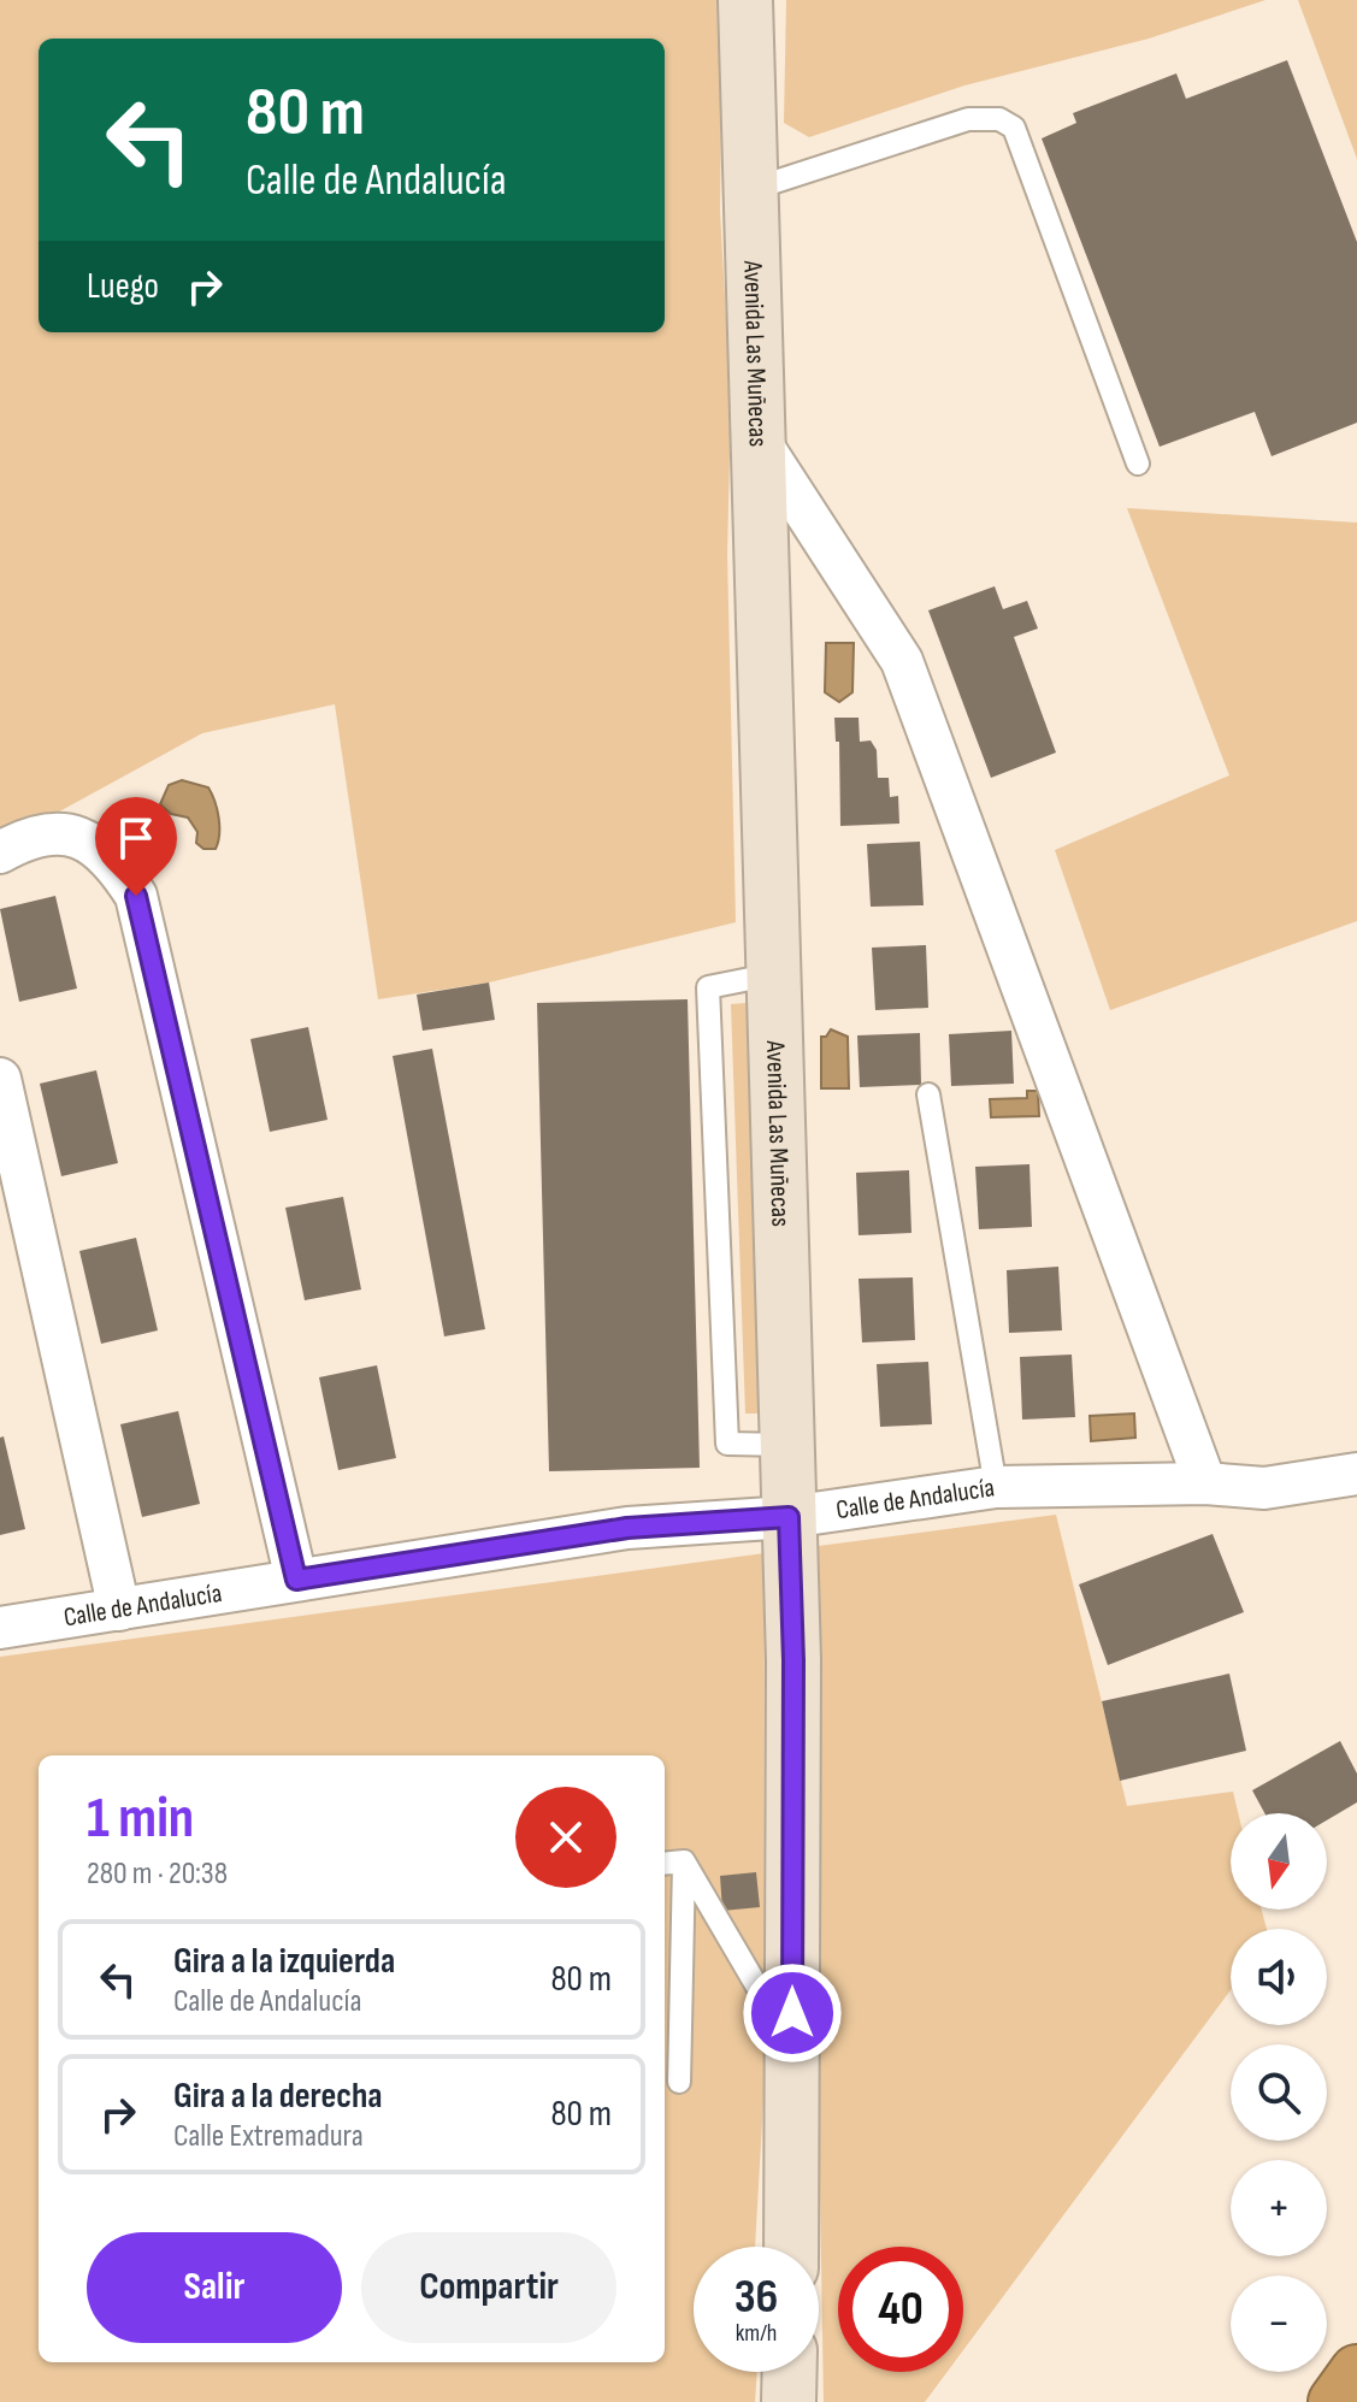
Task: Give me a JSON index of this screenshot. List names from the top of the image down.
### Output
{
  "streets": {
    "street": ["Avenida Las Muñecas", "Calle de Andalucía"]
  },
  "crossings": [
    ["Avenida Las Muñecas", "Calle de Andalucía"]
  ],
  "north": "bottom",
  "page": {
    "turn": ["80 m", "Calle de Andalucía"],
    "then": "Luego",
    "heading": ["1 min", "280 m · 20:38"],
    "map_buttons": ["+", "−"],
    "list": [
      {
        "name": "Gira a la izquierda",
        "note": "Calle de Andalucía",
        "value": "80 m"
      },
      {
        "name": "Gira a la derecha",
        "note": "Calle Extremadura",
        "value": "80 m"
      }
    ],
    "buttons": ["Salir", "Compartir"],
    "speed": "36 km/h",
    "limit": "40"
  }
}
